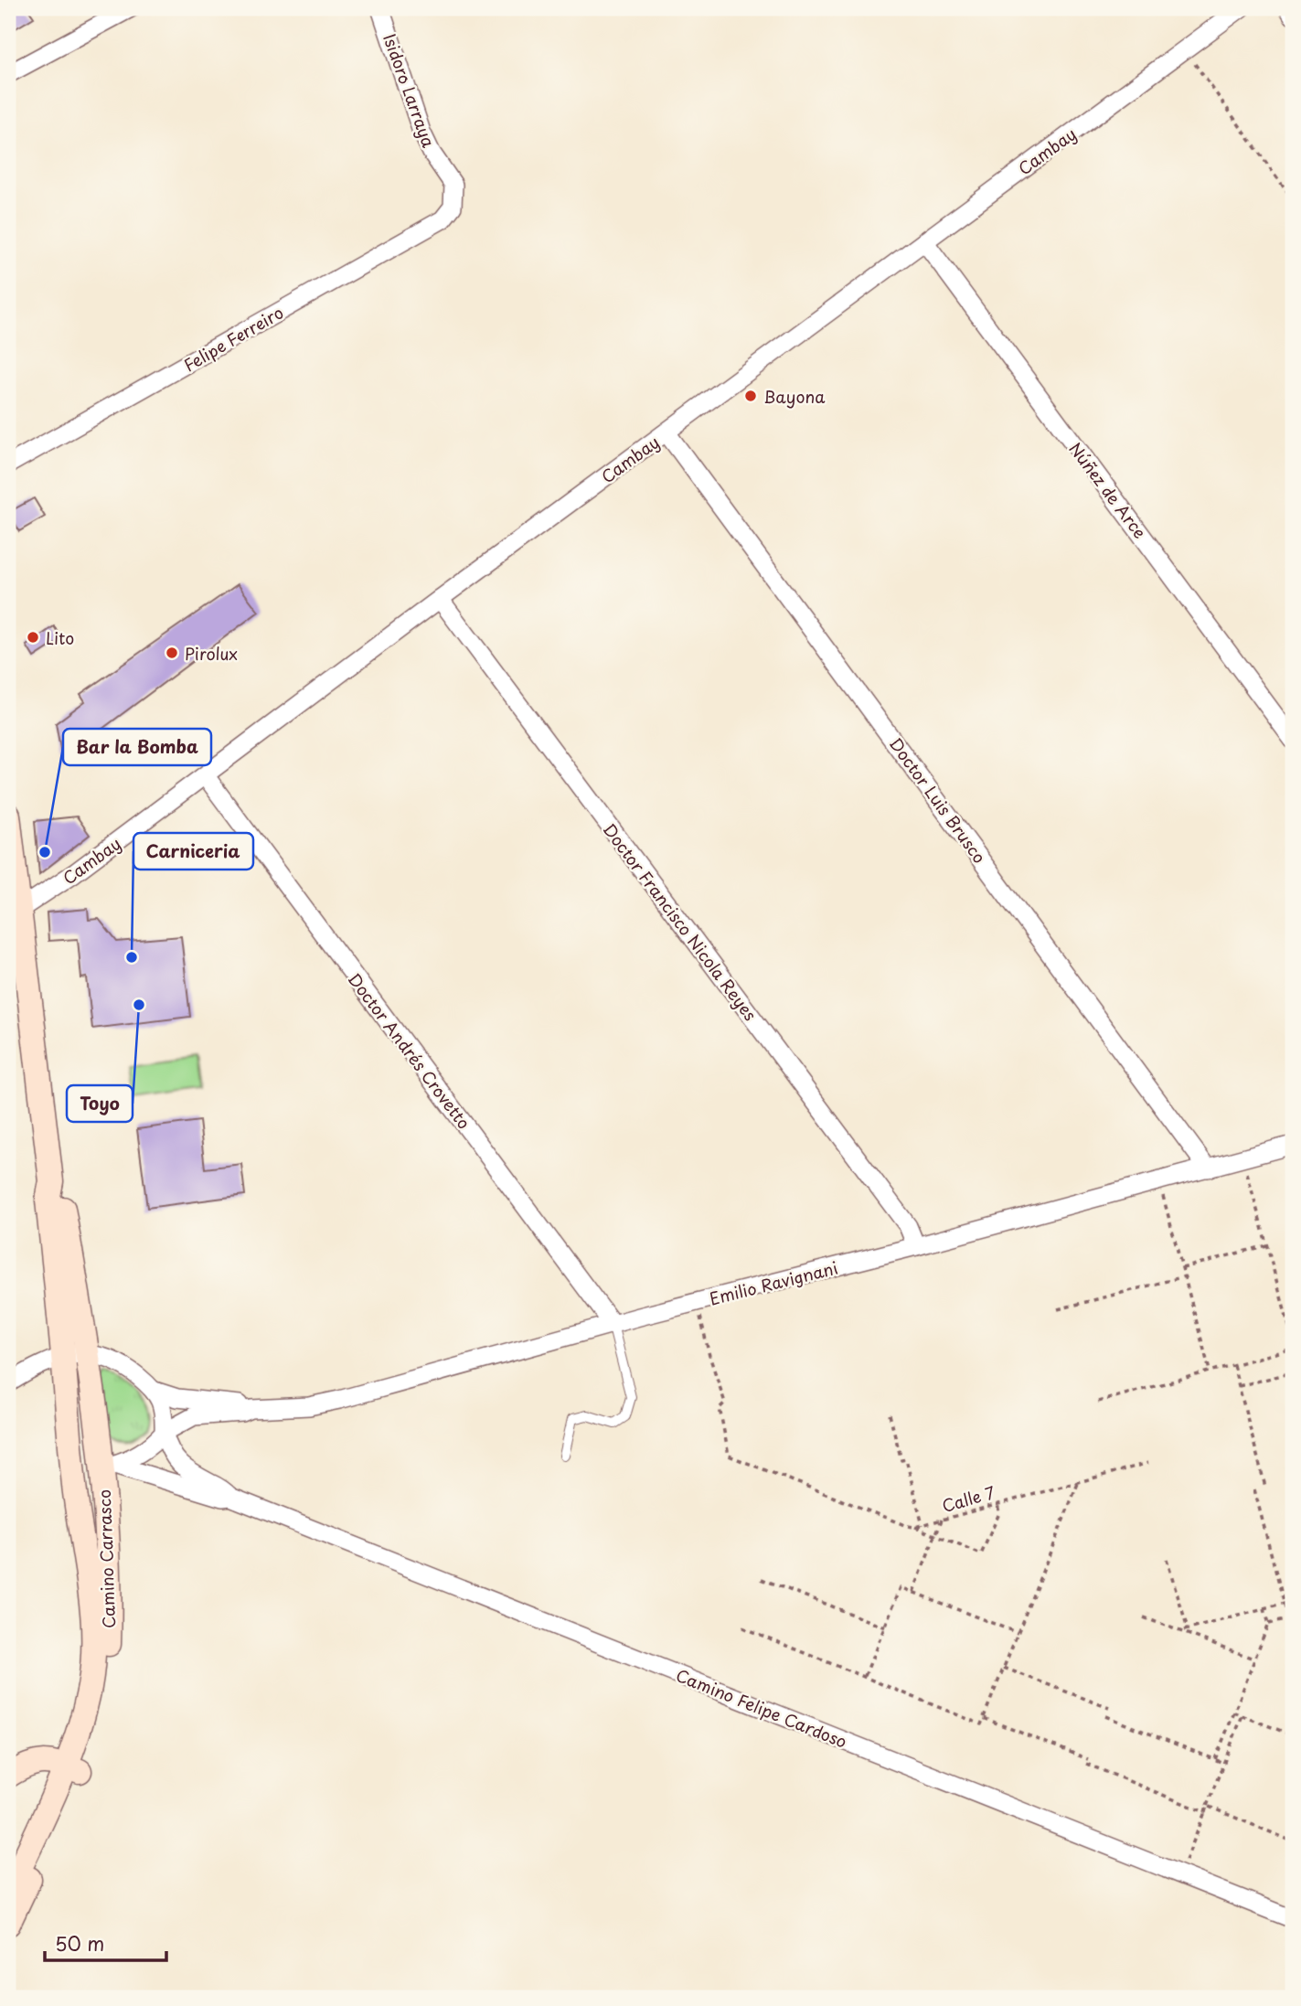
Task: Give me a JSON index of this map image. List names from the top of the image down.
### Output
{
  "streets": {
    "main road": ["Camino Carrasco"],
    "street": [
      "Isidoro Larraya",
      "Cambay",
      "Felipe Ferreiro",
      "Núñez de Arce",
      "Doctor Luis Brusco",
      "Doctor Francisco Nicola Reyes",
      "Doctor Andrés Crovetto",
      "Emilio Ravignani",
      "Camino Felipe Cardoso"
    ],
    "path": ["Calle 7"]
  },
  "crossings": [
    ["Isidoro Larraya", "Felipe Ferreiro"],
    ["Cambay", "Núñez de Arce"],
    ["Cambay", "Doctor Luis Brusco"],
    ["Cambay", "Doctor Francisco Nicola Reyes"],
    ["Cambay", "Doctor Andrés Crovetto"],
    ["Cambay", "Camino Carrasco"],
    ["Doctor Luis Brusco", "Emilio Ravignani"],
    ["Doctor Francisco Nicola Reyes", "Emilio Ravignani"],
    ["Doctor Andrés Crovetto", "Emilio Ravignani"],
    ["Emilio Ravignani", "Camino Carrasco"],
    ["Emilio Ravignani", "Camino Felipe Cardoso"],
    ["Camino Carrasco", "Camino Felipe Cardoso"]
  ],
  "places": [
    "Bayona",
    "Lito",
    "Pirolux",
    "Bar la Bomba",
    "Carniceria",
    "Toyo"
  ],
  "scale_bar": "50 m"
}
